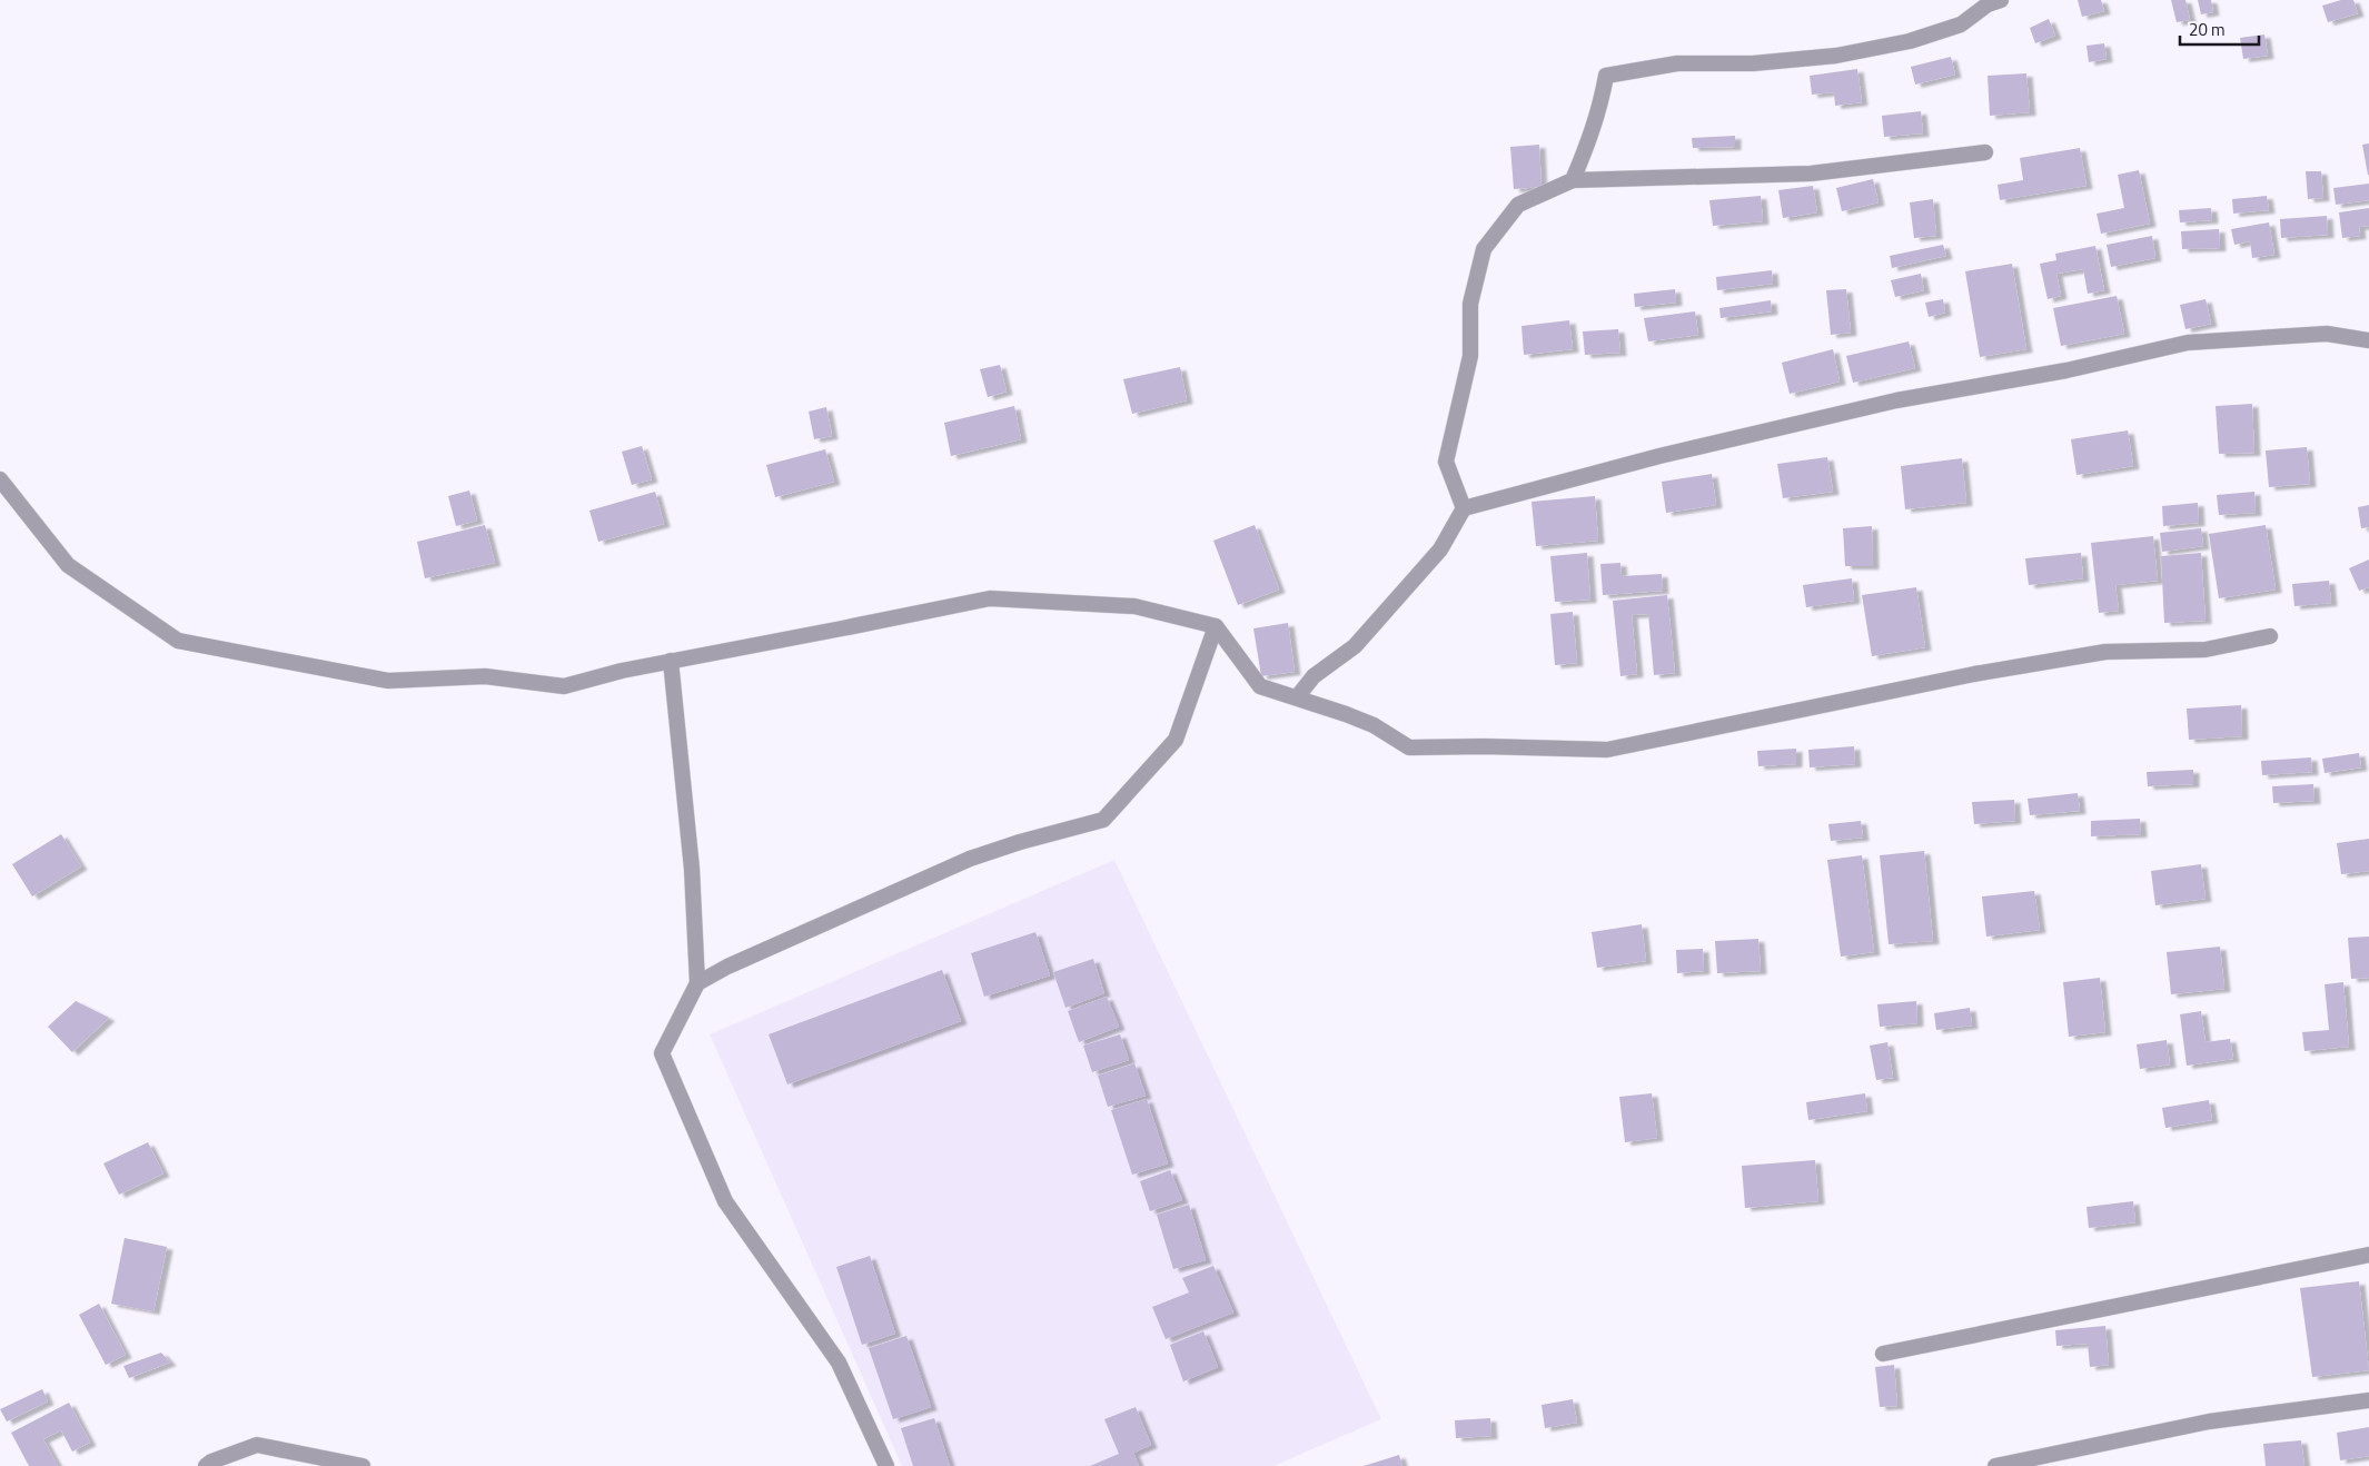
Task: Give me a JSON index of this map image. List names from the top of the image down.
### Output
{
  "scale_bar": "20 m"
}
